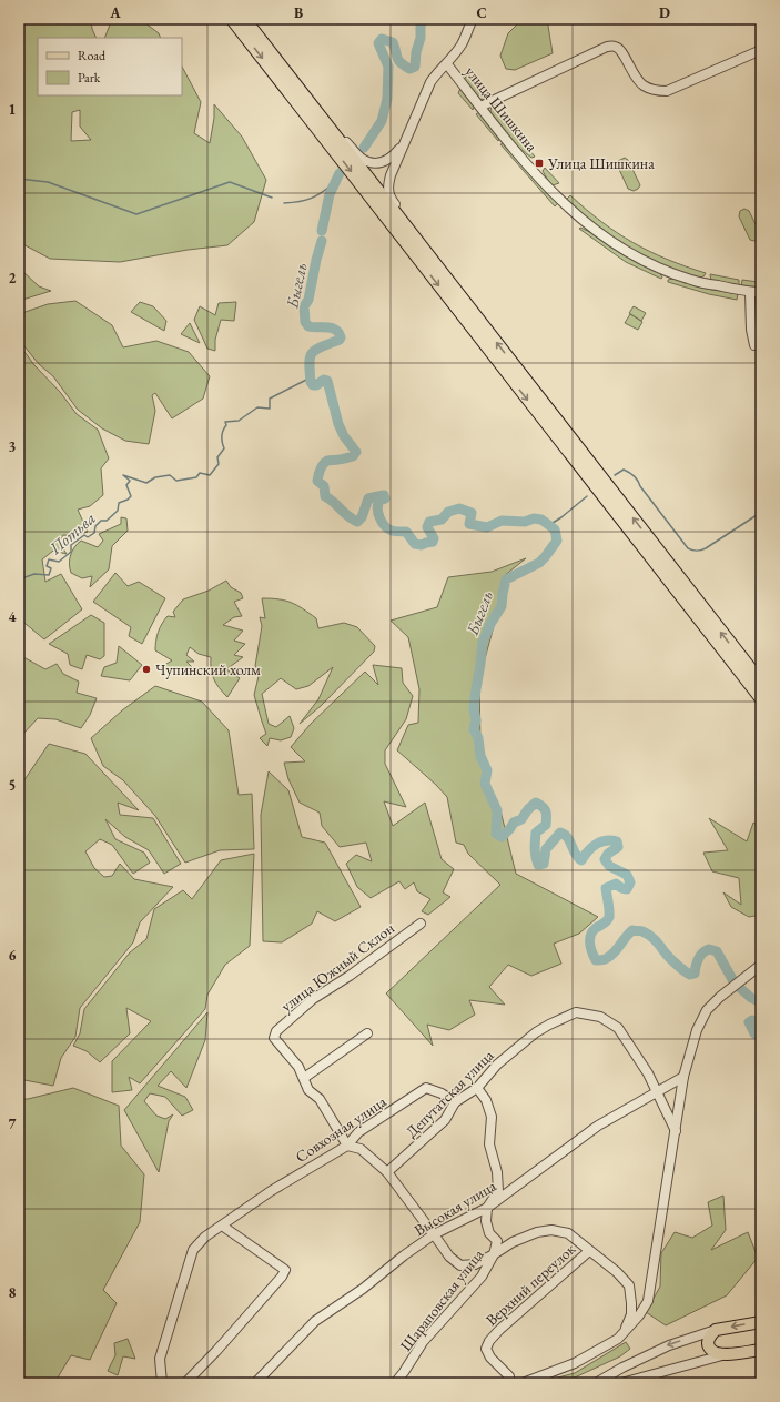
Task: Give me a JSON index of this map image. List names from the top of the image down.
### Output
{
  "streets": {
    "street": [
      "улица Шишкина",
      "улица Южный Склон",
      "Депутатская улица",
      "Совхозная улица",
      "Высокая улица",
      "Верхний переулок",
      "Шараповская улица"
    ]
  },
  "crossings": [
    ["Депутатская улица", "Совхозная улица"],
    ["Депутатская улица", "Высокая улица"],
    ["Верхний переулок", "Шараповская улица"]
  ],
  "water": ["Быгель", "Потьва"],
  "places": {
    "transit": ["Улица Шишкина"],
    "other": ["Чупинский холм"]
  },
  "legend": ["Road", "Park"],
  "grid": {
    "columns": [
      "A",
      "B",
      "C",
      "D"
    ],
    "rows": [
      "1",
      "2",
      "3",
      "4",
      "5",
      "6",
      "7",
      "8"
    ]
  }
}
